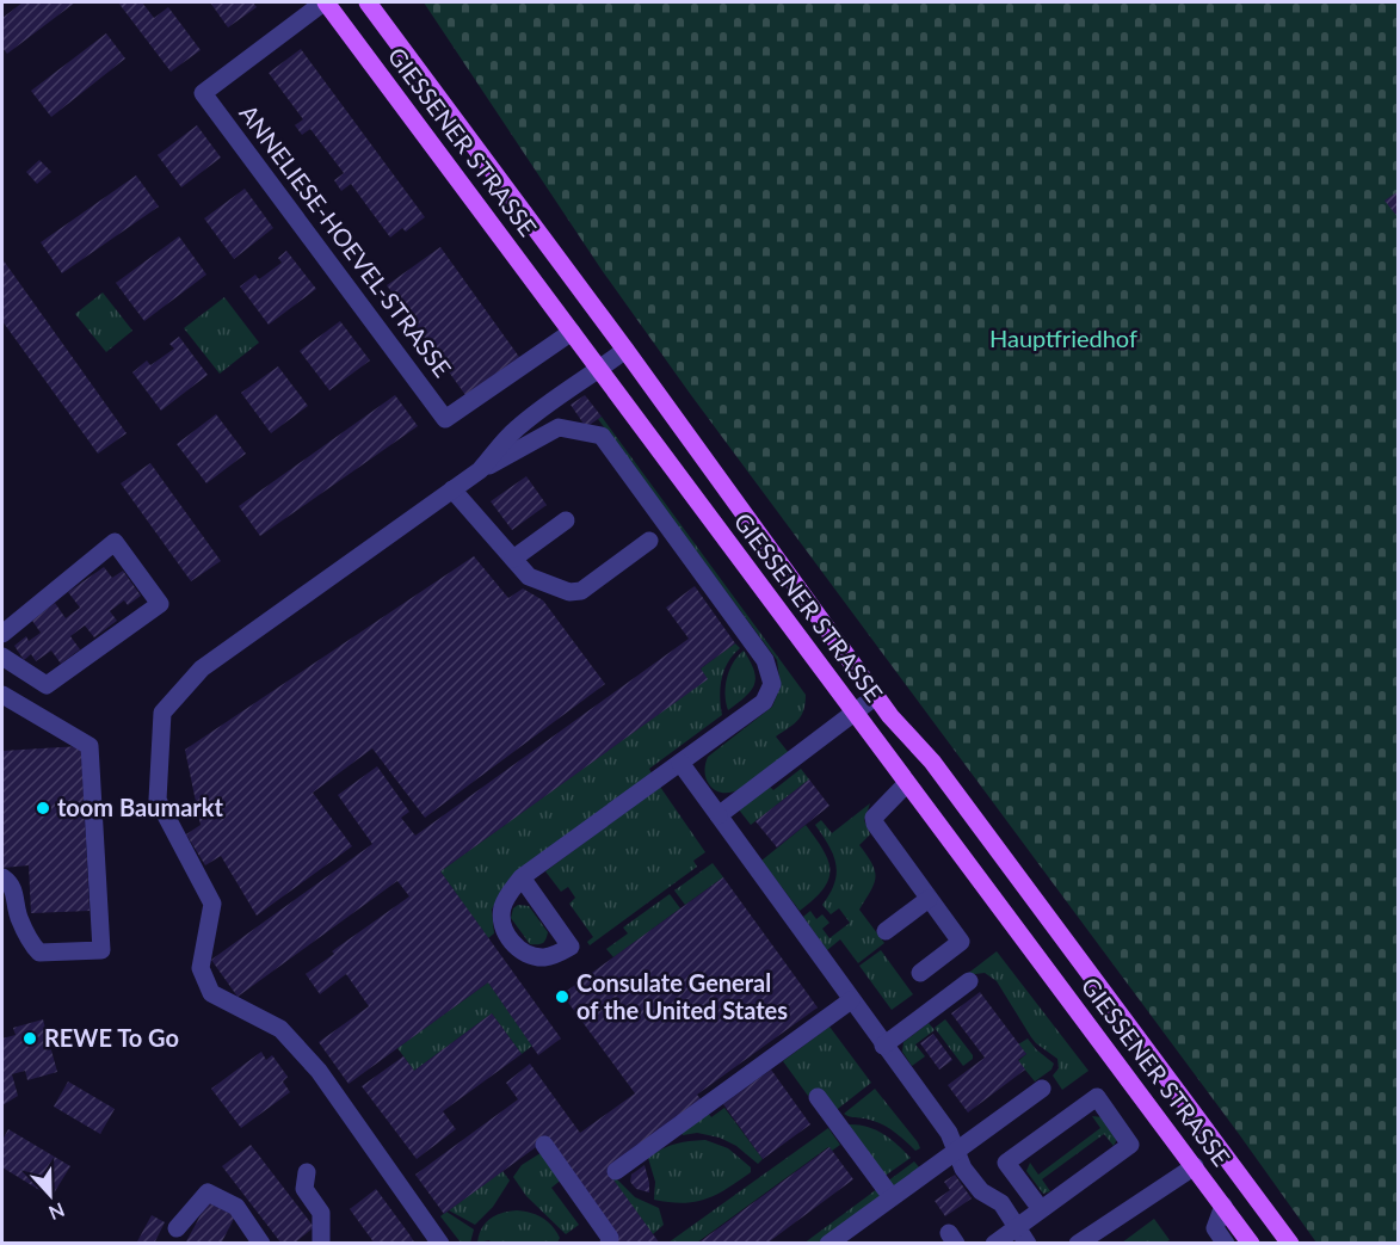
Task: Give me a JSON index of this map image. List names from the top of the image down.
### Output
{
  "streets": {
    "main road": ["GIESSENER STRASSE"],
    "street": ["ANNELIESE-HOEVEL-STRASSE"]
  },
  "crossings": [
    ["GIESSENER STRASSE", "ANNELIESE-HOEVEL-STRASSE"]
  ],
  "parks": ["Hauptfriedhof"],
  "places": ["toom Baumarkt", "Consulate General of the United States", "REWE To Go"],
  "north": "bottom"
}
